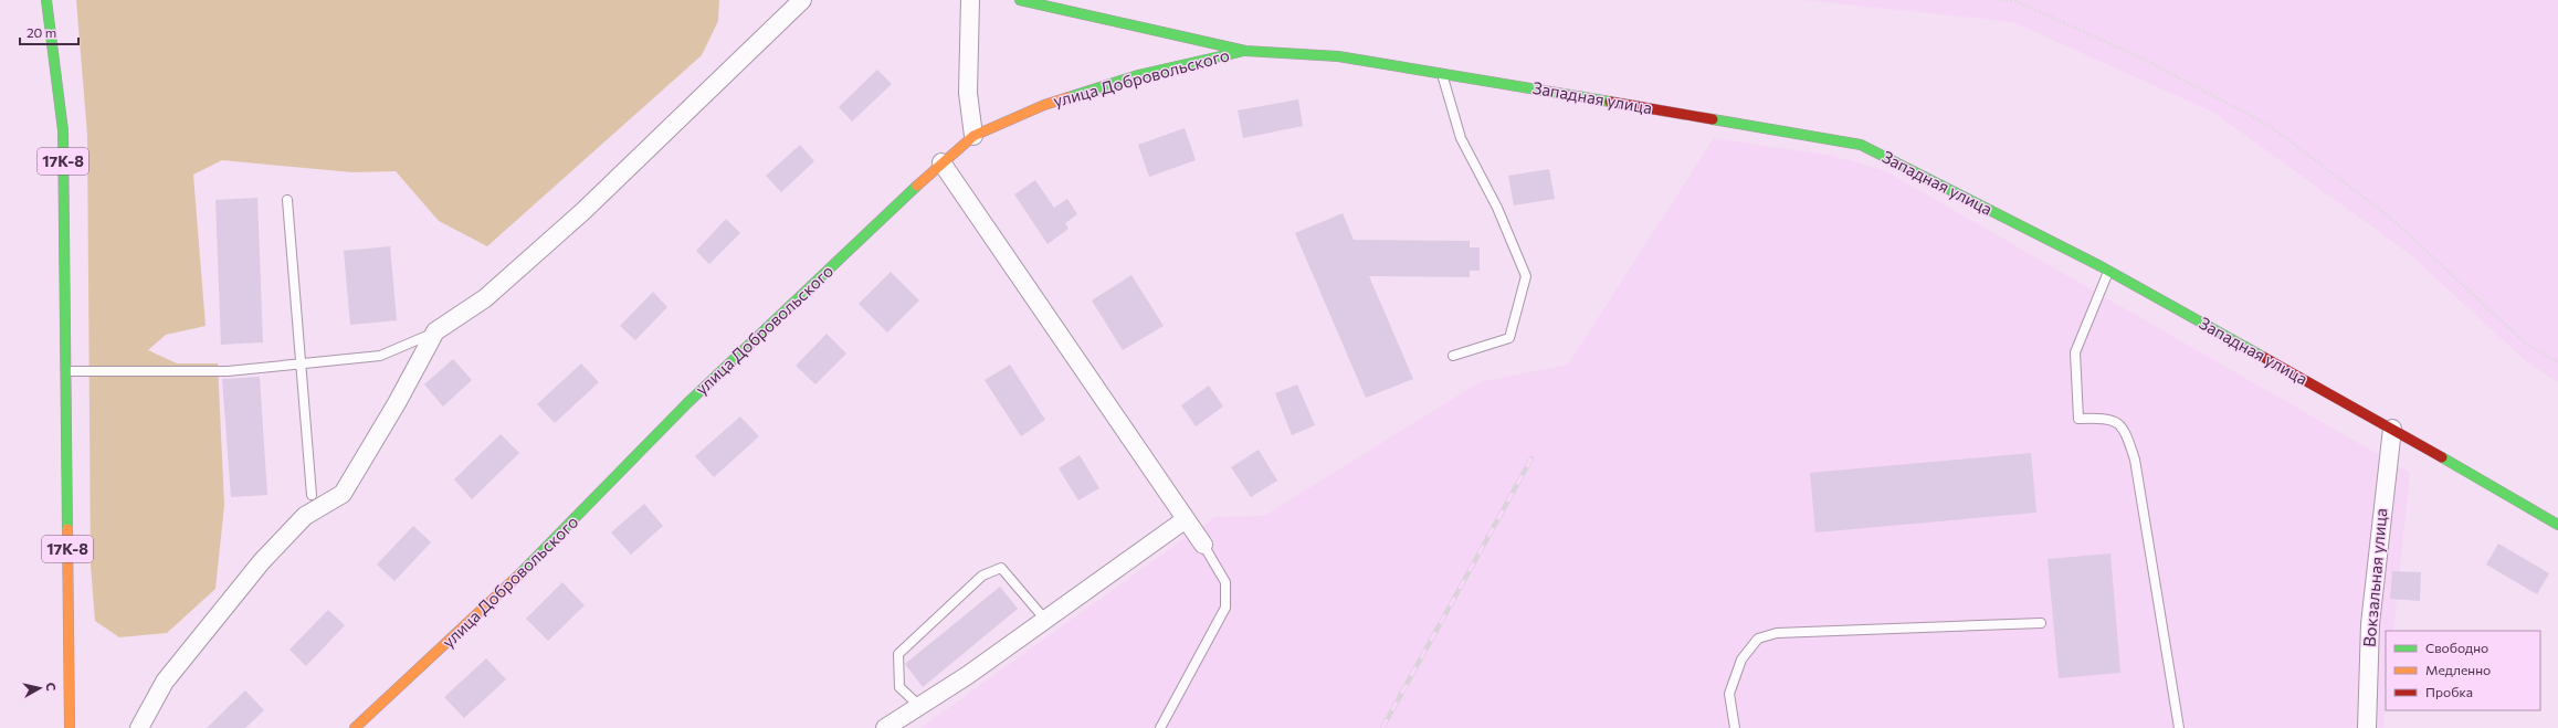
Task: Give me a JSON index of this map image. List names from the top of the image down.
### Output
{
  "streets": {
    "street": [
      "улица Добровольского",
      "Западная улица",
      "17К-8",
      "Вокзальная улица"
    ]
  },
  "crossings": [
    ["улица Добровольского", "Западная улица"],
    ["Западная улица", "Вокзальная улица"]
  ],
  "legend": ["Свободно", "Медленно", "Пробка"],
  "scale_bar": "20 m",
  "north": "right"
}
